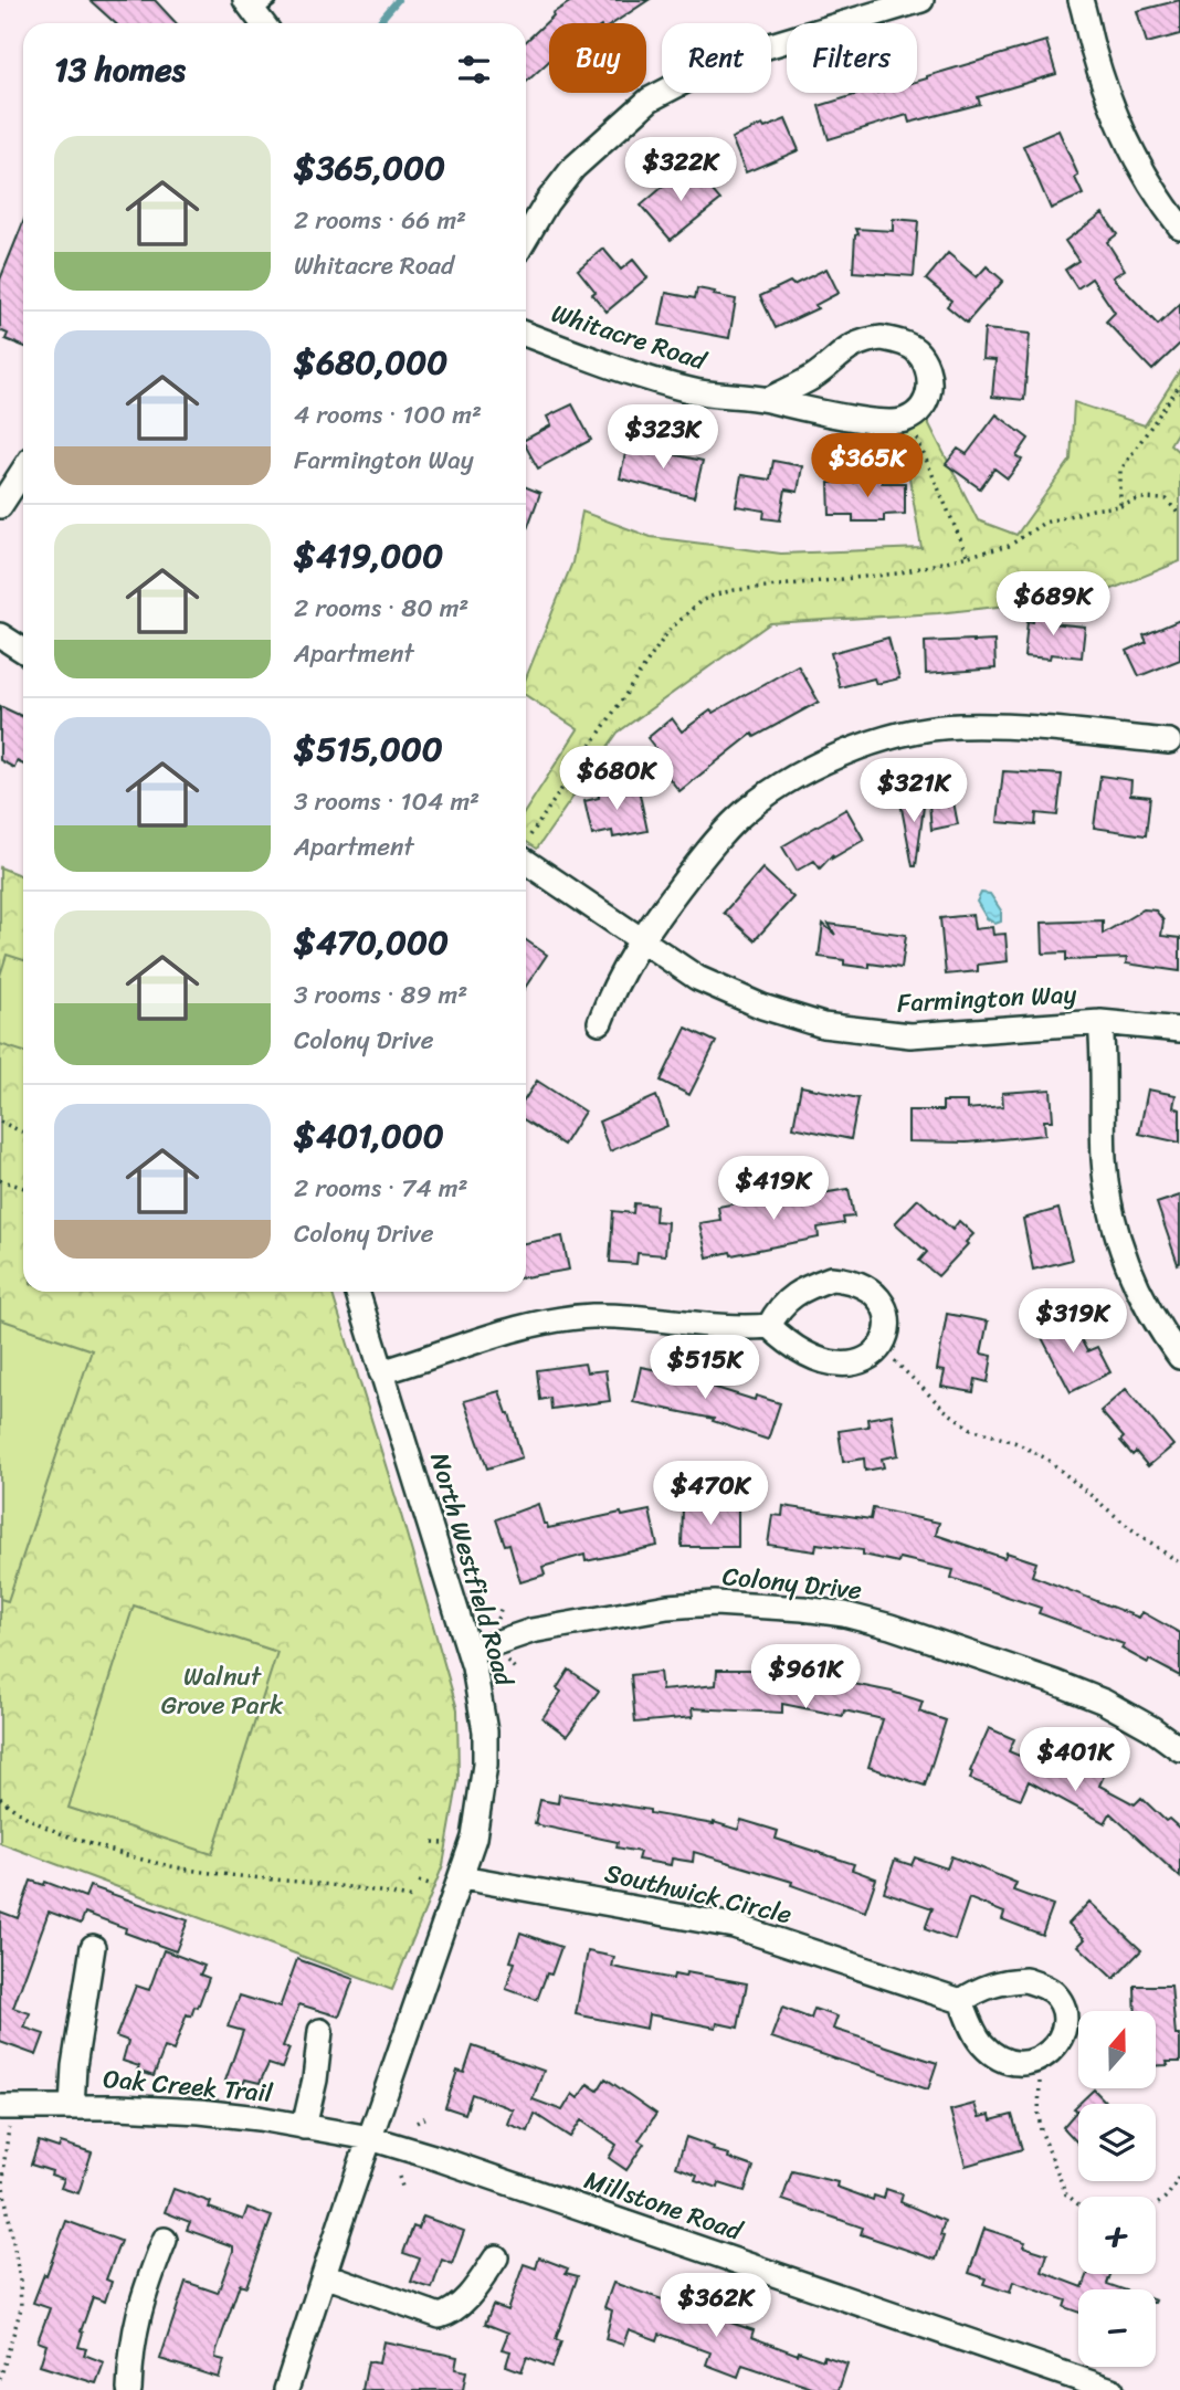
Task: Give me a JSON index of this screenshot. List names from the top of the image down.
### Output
{
  "streets": {
    "street": [
      "Whitacre Road",
      "Farmington Way",
      "North Westfield Road",
      "Colony Drive",
      "Southwick Circle",
      "Oak Creek Trail",
      "Millstone Road"
    ]
  },
  "crossings": [
    ["North Westfield Road", "Colony Drive"],
    ["North Westfield Road", "Southwick Circle"],
    ["North Westfield Road", "Oak Creek Trail"],
    ["North Westfield Road", "Millstone Road"],
    ["Oak Creek Trail", "Millstone Road"]
  ],
  "parks": ["Walnut Grove Park"],
  "north": "top",
  "page": {
    "chip": ["Buy", "Rent", "Filters"],
    "heading": "13 homes",
    "list": [
      {
        "name": "$365,000",
        "note": "2 rooms · 66 m² · Whitacre Road"
      },
      {
        "name": "$680,000",
        "note": "4 rooms · 100 m² · Farmington Way"
      },
      {
        "name": "$419,000",
        "note": "2 rooms · 80 m² · Apartment"
      },
      {
        "name": "$515,000",
        "note": "3 rooms · 104 m² · Apartment"
      },
      {
        "name": "$470,000",
        "note": "3 rooms · 89 m² · Colony Drive"
      },
      {
        "name": "$401,000",
        "note": "2 rooms · 74 m² · Colony Drive"
      }
    ],
    "price": [
      "$322K",
      "$323K",
      "$365K",
      "$689K",
      "$680K",
      "$321K",
      "$419K",
      "$319K",
      "$515K",
      "$470K",
      "$961K",
      "$401K",
      "$362K"
    ],
    "map_buttons": ["+", "−"]
  }
}
